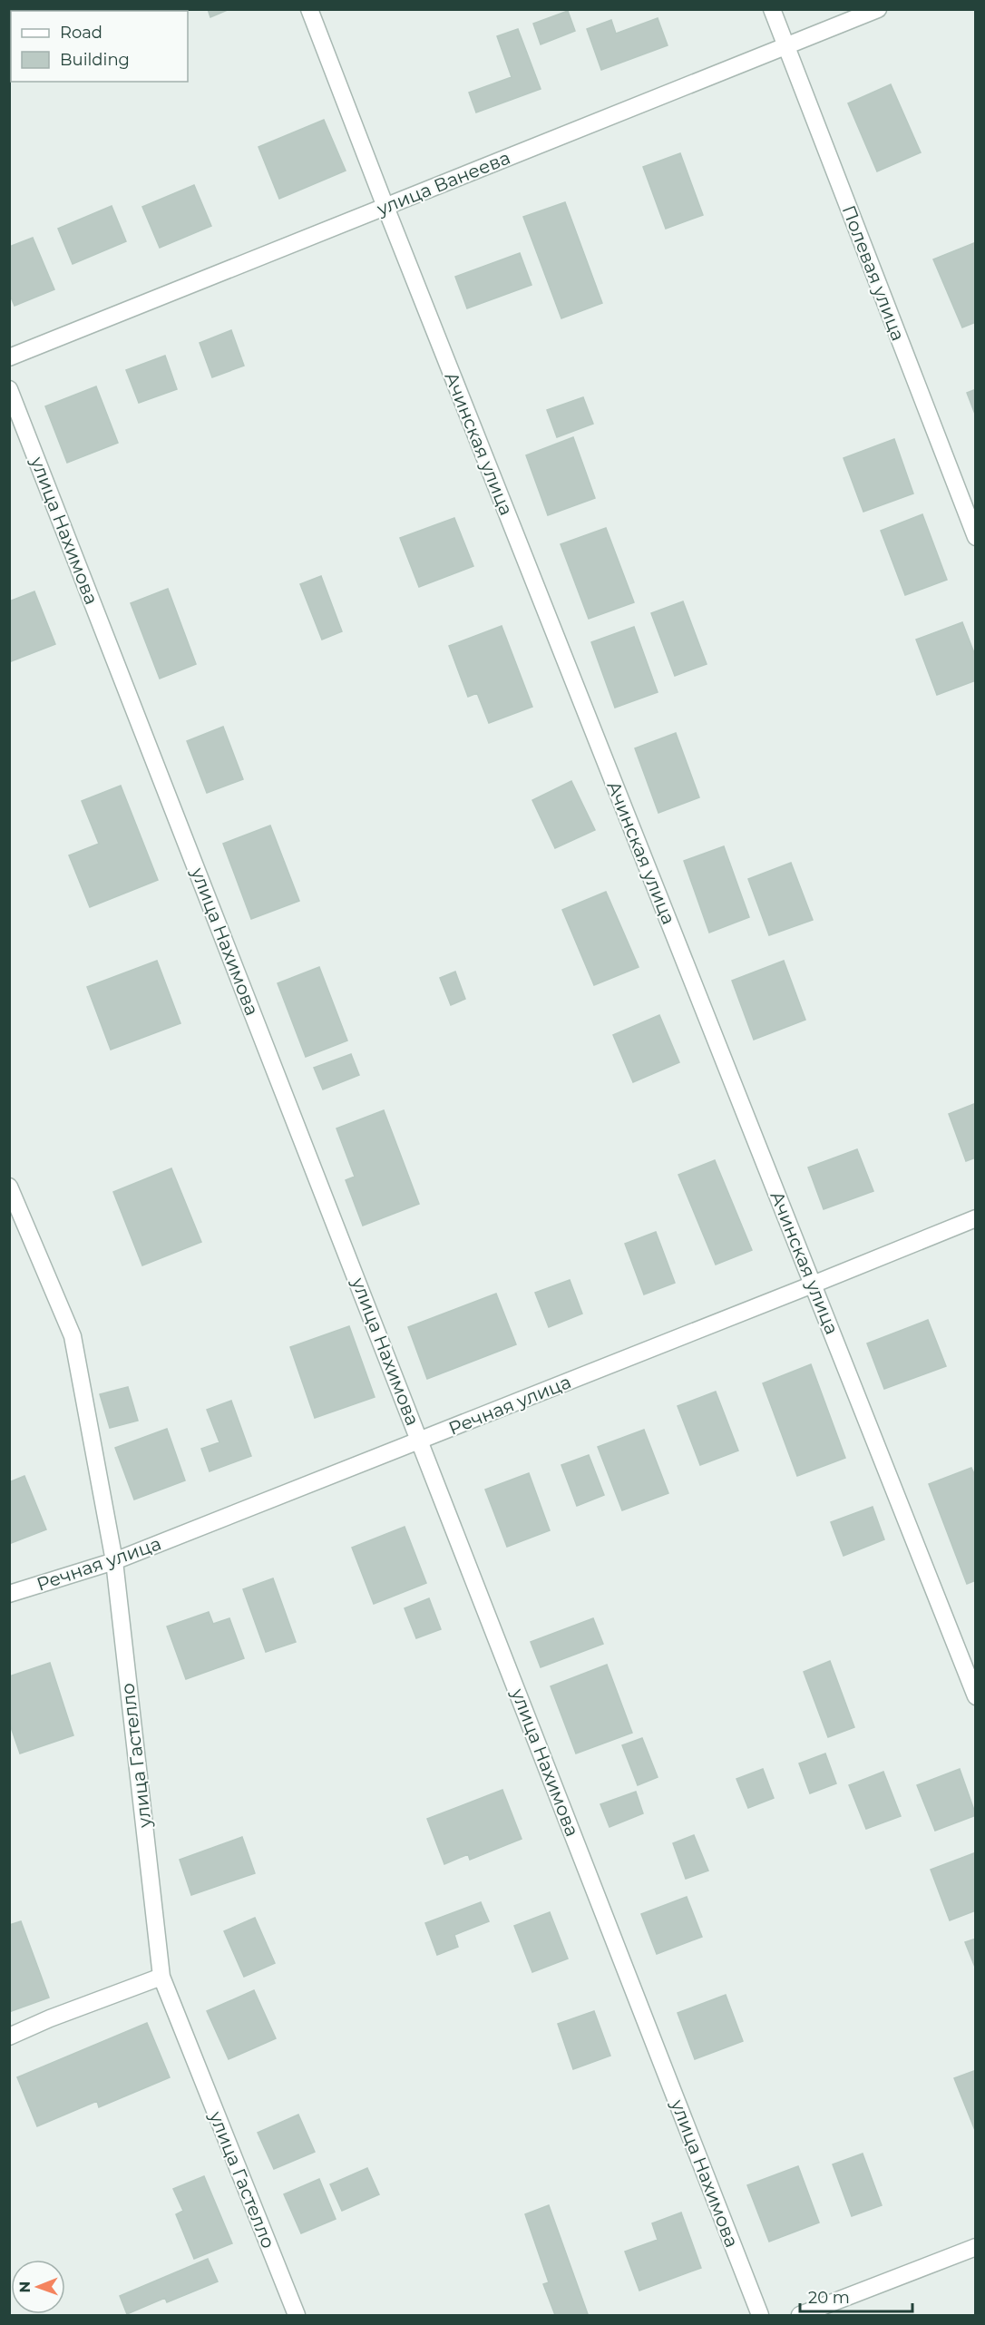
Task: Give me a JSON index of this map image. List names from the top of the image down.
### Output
{
  "streets": {
    "street": [
      "улица Ванеева",
      "Полевая улица",
      "Ачинская улица",
      "улица Нахимова",
      "Речная улица",
      "улица Гастелло"
    ]
  },
  "crossings": [
    ["улица Ванеева", "Полевая улица"],
    ["улица Ванеева", "Ачинская улица"],
    ["Ачинская улица", "Речная улица"],
    ["улица Нахимова", "Речная улица"],
    ["Речная улица", "улица Гастелло"]
  ],
  "legend": ["Road", "Building"],
  "scale_bar": "20 m",
  "north": "left"
}
